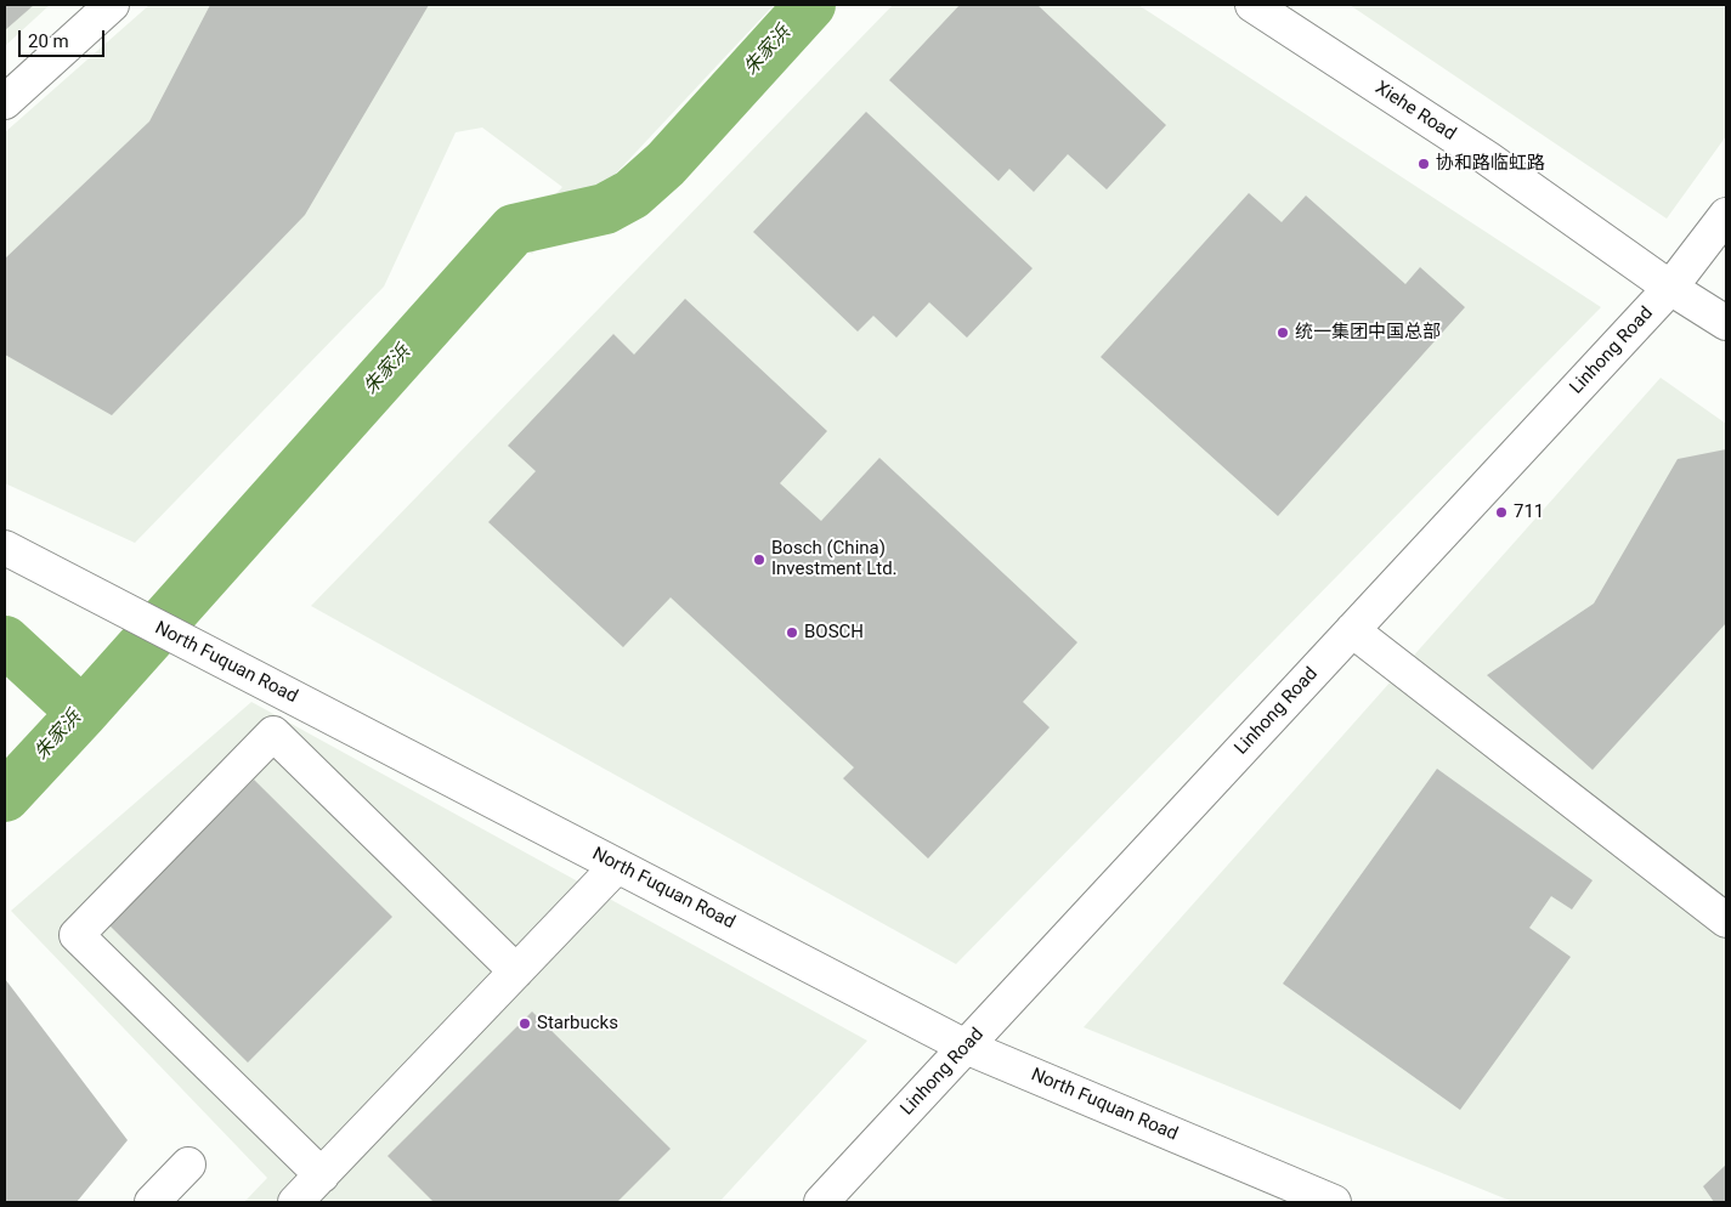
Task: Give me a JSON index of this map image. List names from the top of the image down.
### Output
{
  "streets": {
    "street": ["Xiehe Road", "Linhong Road", "North Fuquan Road"]
  },
  "crossings": [
    ["Xiehe Road", "Linhong Road"],
    ["Linhong Road", "North Fuquan Road"]
  ],
  "water": ["朱家浜"],
  "places": [
    "协和路临虹路",
    "统一集团中国总部",
    "711",
    "Bosch (China) Investment Ltd.",
    "BOSCH",
    "Starbucks"
  ],
  "scale_bar": "20 m"
}
